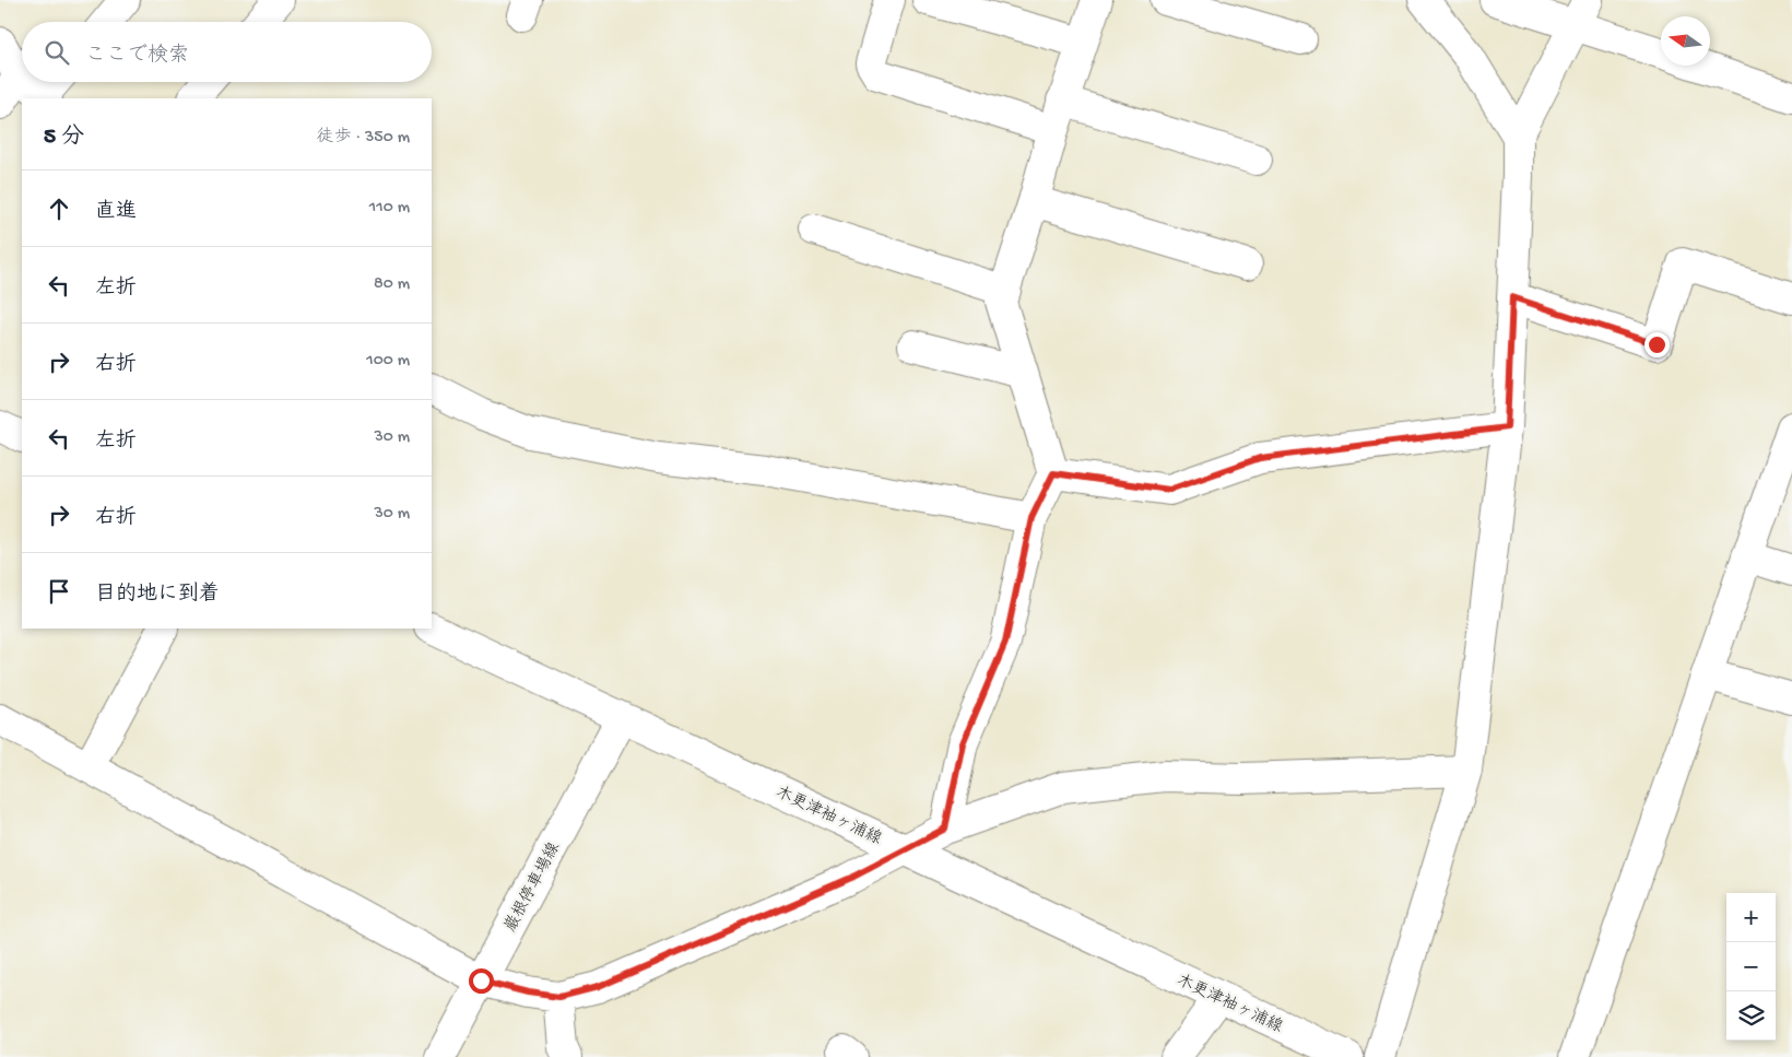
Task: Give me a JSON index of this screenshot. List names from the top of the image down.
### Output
{
  "streets": {
    "street": ["木更津袖ヶ浦線", "巌根停車場線"]
  },
  "crossings": [
    ["木更津袖ヶ浦線", "巌根停車場線"]
  ],
  "north": "left",
  "page": {
    "search": "ここで検索",
    "heading": ["5 分", "徒歩 · 350 m"],
    "list": [
      ["直進", "110 m"],
      ["左折", "80 m"],
      ["右折", "100 m"],
      ["左折", "30 m"],
      ["右折", "30 m"],
      "目的地に到着"
    ],
    "map_buttons": ["+", "−"]
  }
}
